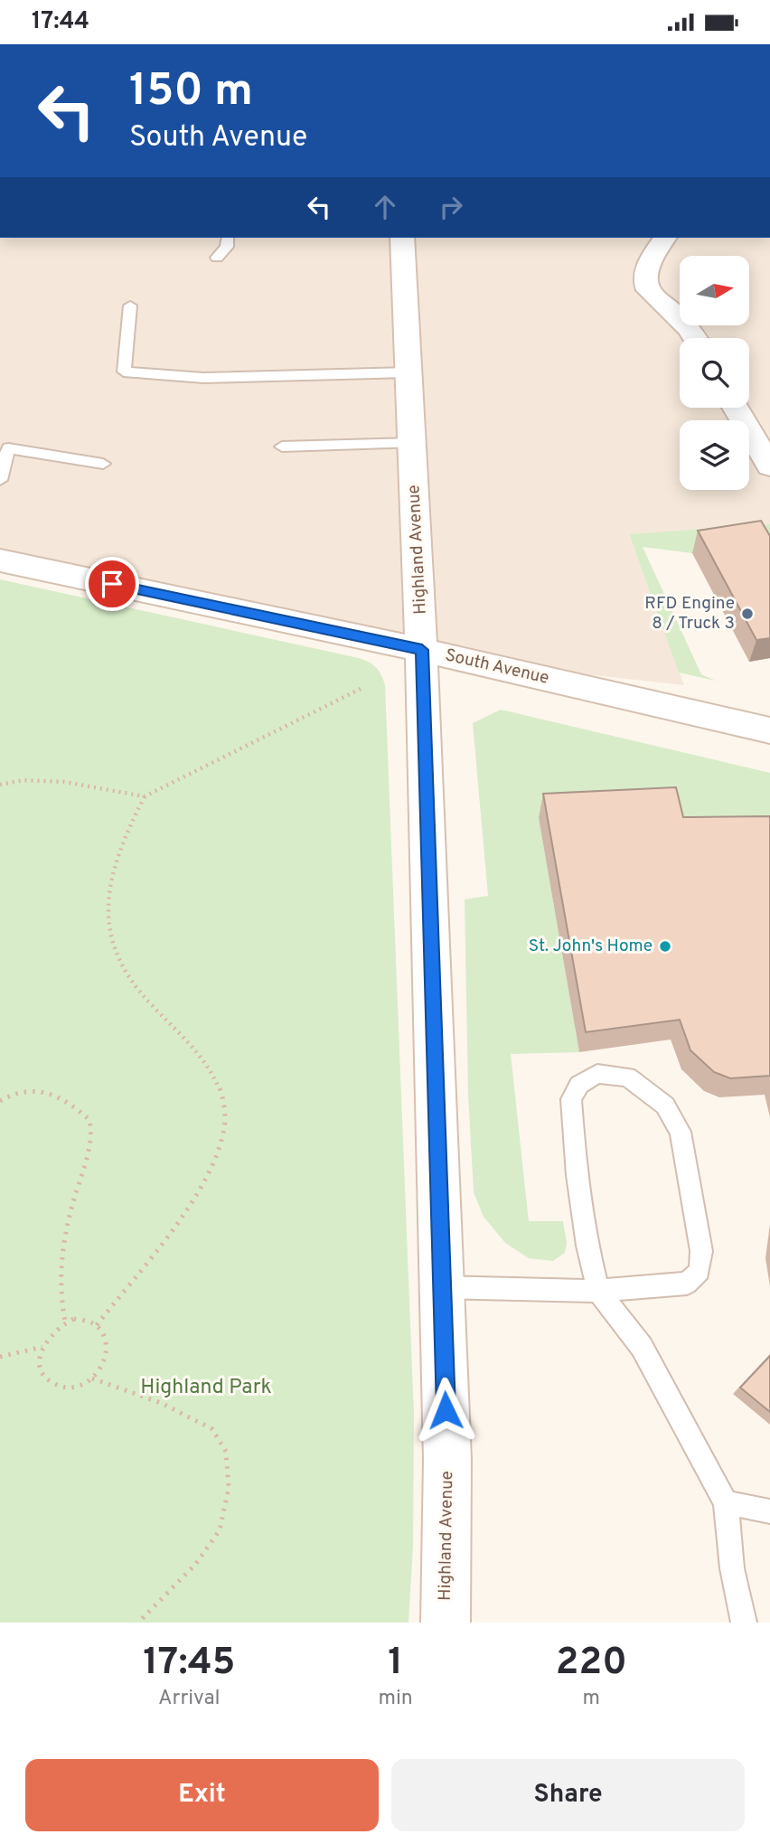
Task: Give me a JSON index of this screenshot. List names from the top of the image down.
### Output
{
  "streets": {
    "street": ["Highland Avenue", "South Avenue"]
  },
  "crossings": [
    ["Highland Avenue", "South Avenue"]
  ],
  "parks": ["Highland Park"],
  "places": ["RFD Engine 8 / Truck 3", "St. John's Home"],
  "north": "right",
  "page": {
    "status": "17:44",
    "turn": ["150 m", "South Avenue"],
    "eta": [
      "17:45",
      "Arrival",
      "1",
      "min",
      "220",
      "m"
    ],
    "buttons": ["Exit", "Share"]
  }
}
